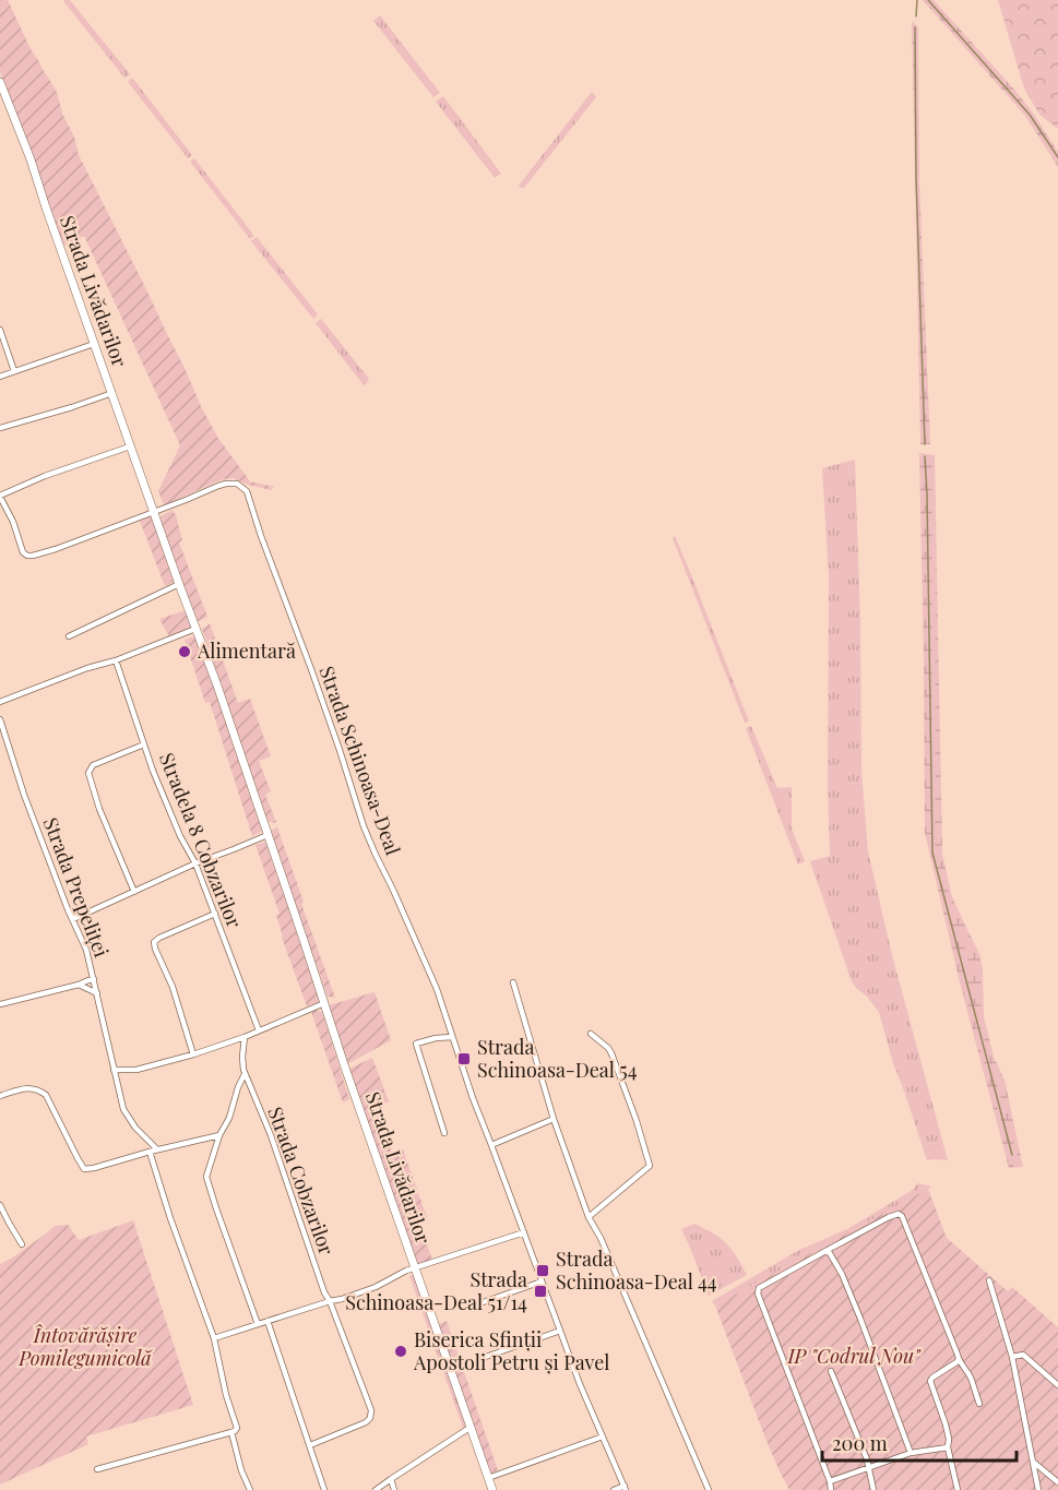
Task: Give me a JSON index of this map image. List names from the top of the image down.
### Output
{
  "streets": {
    "street": [
      "Strada Livădarilor",
      "Strada Schinoasa-Deal",
      "Stradela 8 Cobzarilor",
      "Strada Prepeliței",
      "Strada Cobzarilor"
    ]
  },
  "crossings": [
    ["Strada Livădarilor", "Strada Schinoasa-Deal"]
  ],
  "parks": ["Întovărășire Pomilegumicolă", "IP \"Codrul Nou\""],
  "places": {
    "other": ["Alimentară", "Biserica Sfinții Apostoli Petru și Pavel"],
    "transit": ["Strada Schinoasa-Deal 54", "Strada Schinoasa-Deal 44", "Strada Schinoasa-Deal 51/14"]
  },
  "scale_bar": "200 m"
}
